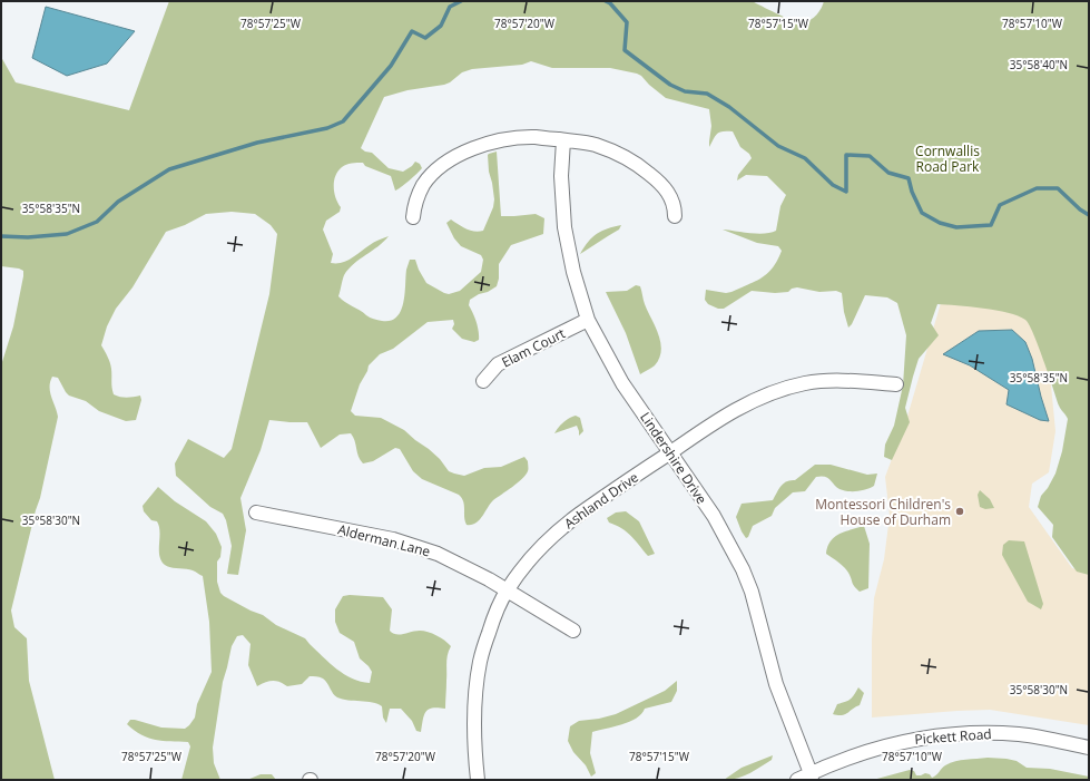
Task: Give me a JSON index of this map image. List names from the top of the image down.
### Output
{
  "streets": {
    "street": [
      "Elam Court",
      "Lindershire Drive",
      "Ashland Drive",
      "Alderman Lane",
      "Pickett Road"
    ]
  },
  "crossings": [
    ["Elam Court", "Lindershire Drive"],
    ["Lindershire Drive", "Ashland Drive"],
    ["Lindershire Drive", "Pickett Road"],
    ["Ashland Drive", "Alderman Lane"]
  ],
  "parks": ["Cornwallis Road Park"],
  "places": ["Montessori Children's House of Durham"],
  "coordinates": [
    "78°57'25\"W",
    "78°57'20\"W",
    "78°57'15\"W",
    "78°57'10\"W",
    "35°58'40\"N",
    "35°58'35\"N",
    "35°58'30\"N"
  ]
}
